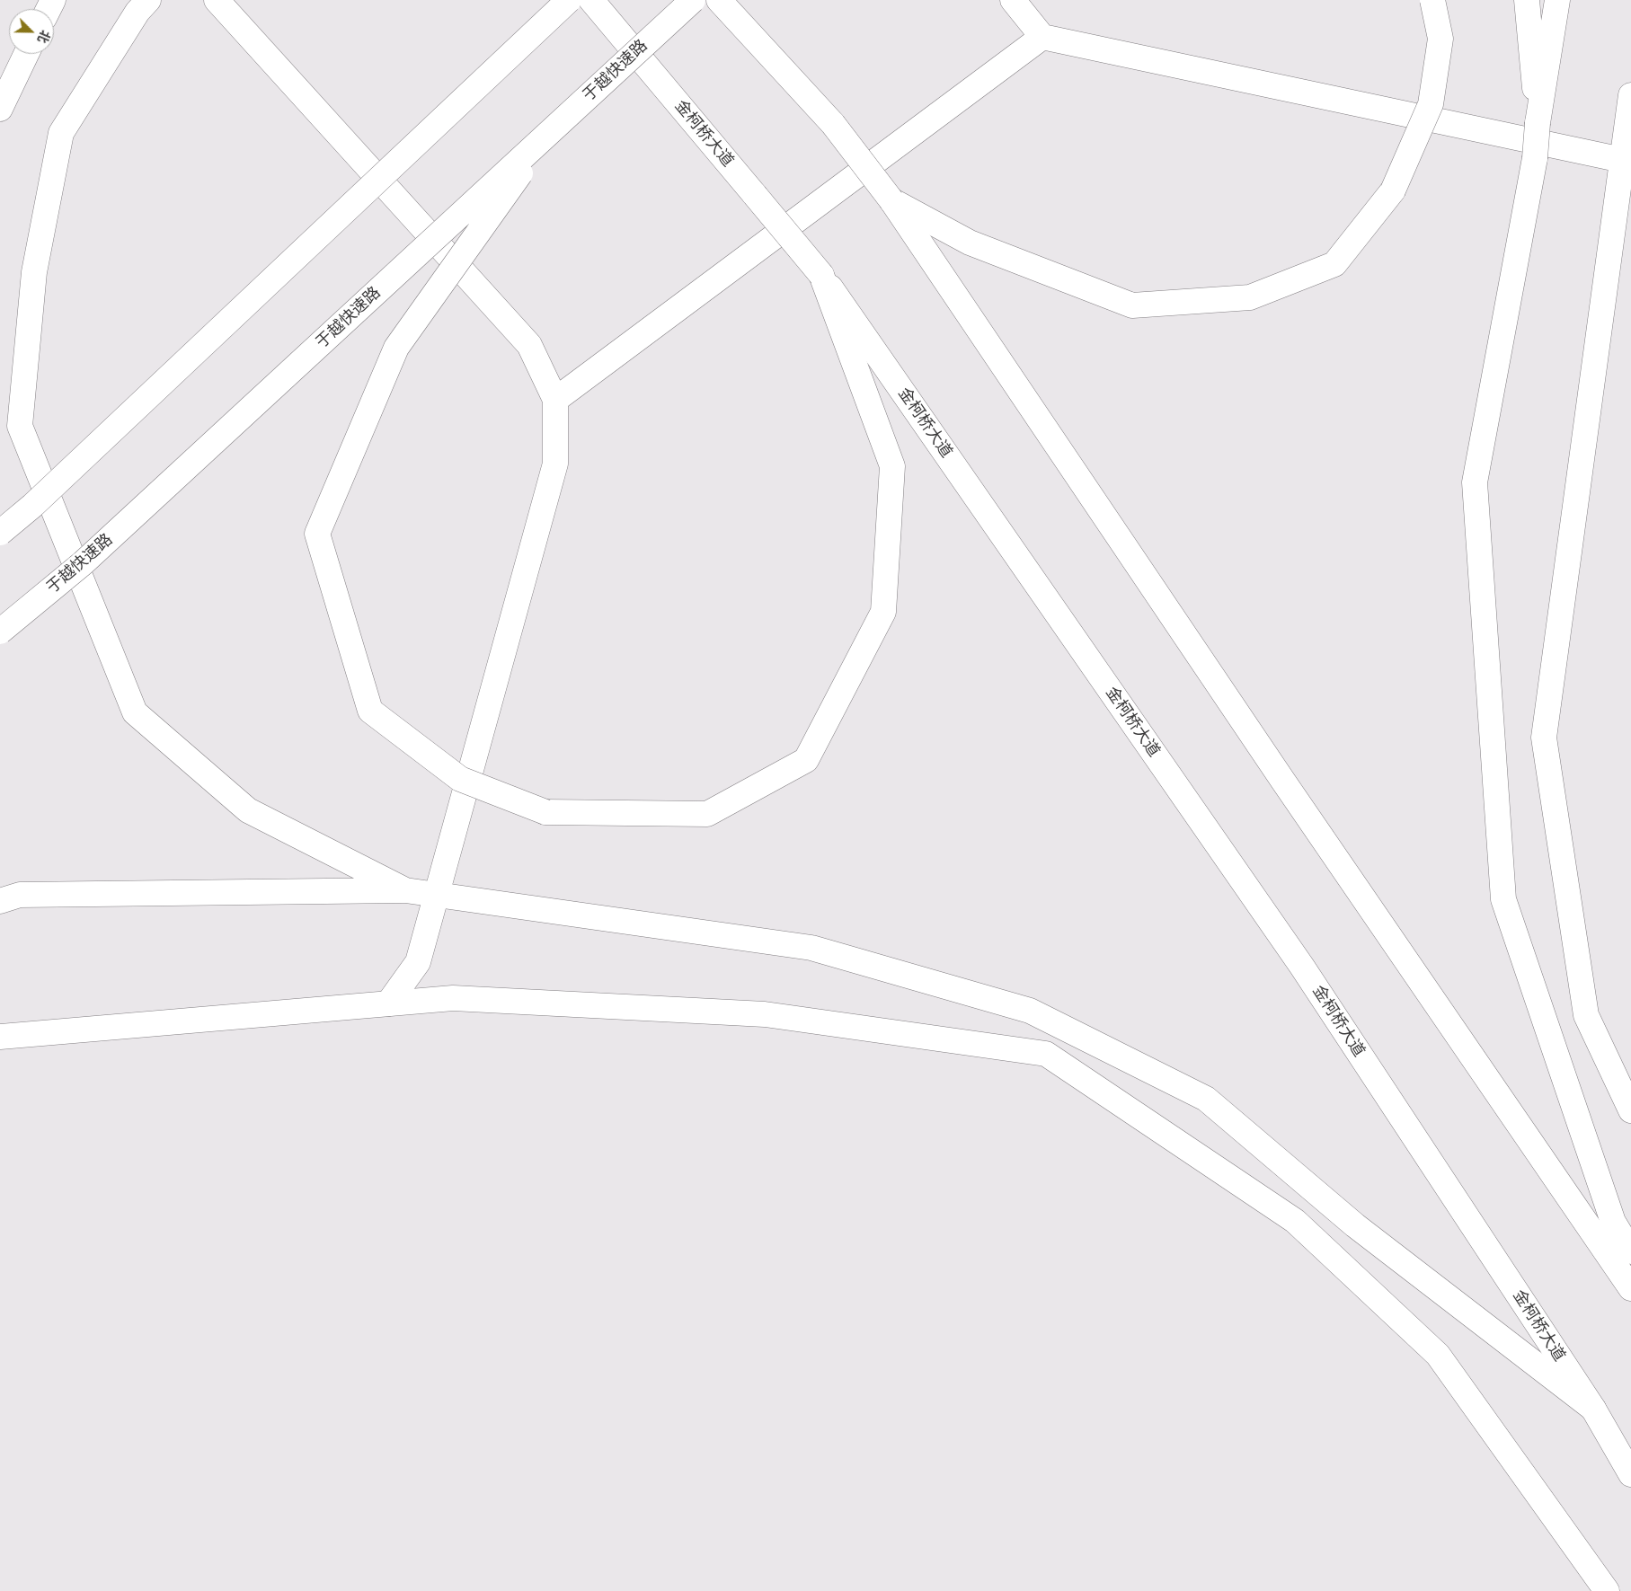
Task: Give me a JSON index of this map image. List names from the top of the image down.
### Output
{
  "streets": {
    "main road": ["于越快速路", "金柯桥大道"]
  },
  "north": "bottom right"
}
